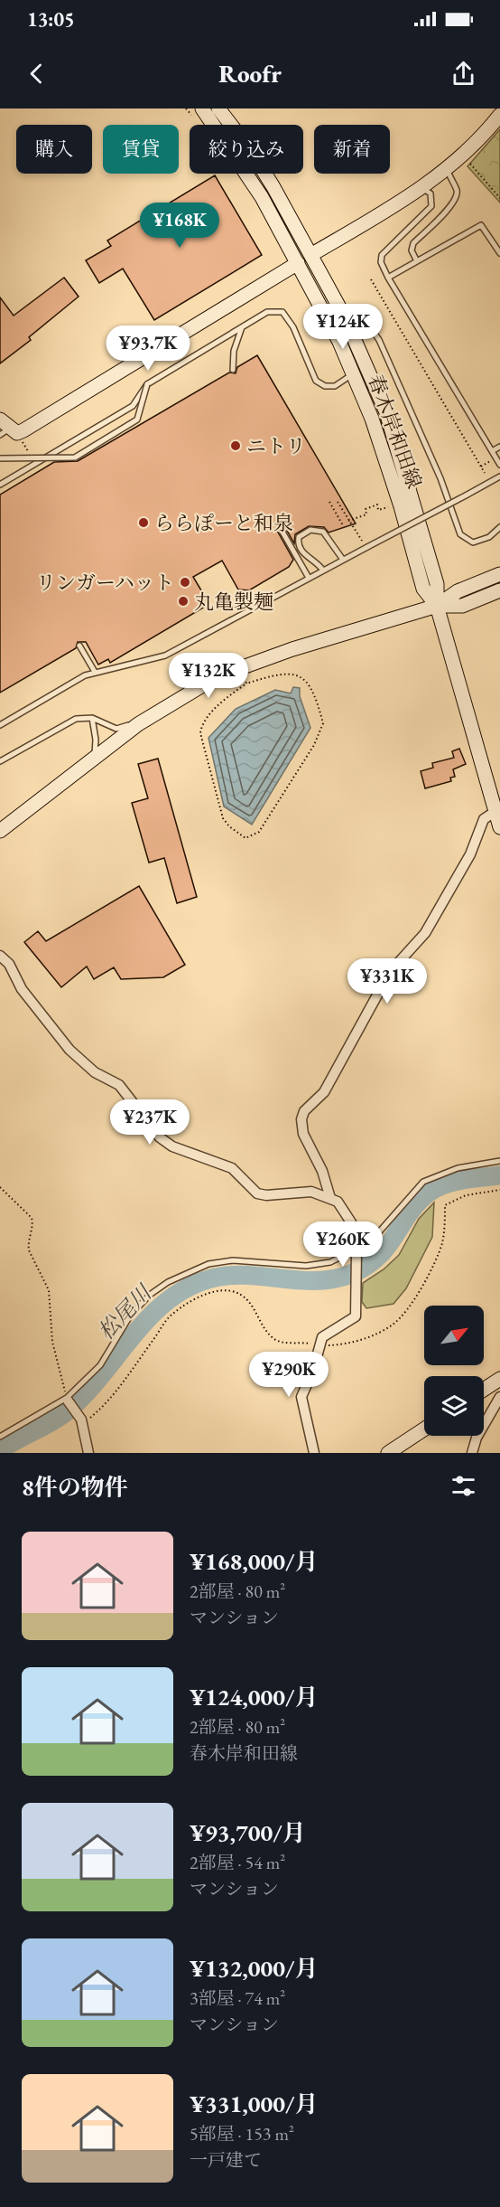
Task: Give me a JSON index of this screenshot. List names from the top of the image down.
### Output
{
  "streets": {
    "main road": ["春木岸和田線"]
  },
  "water": ["松尾川"],
  "places": [
    "ニトリ",
    "ららぽーと和泉",
    "リンガーハット",
    "丸亀製麺"
  ],
  "north": "top right",
  "page": {
    "status": "13:05",
    "header": "Roofr",
    "chip": [
      "購入",
      "賃貸",
      "絞り込み",
      "新着"
    ],
    "price": [
      "¥168K",
      "¥124K",
      "¥93.7K",
      "¥132K",
      "¥331K",
      "¥237K",
      "¥260K",
      "¥290K"
    ],
    "heading": "8件の物件",
    "list": [
      {
        "name": "¥168,000/月",
        "note": "2部屋 · 80 m² · マンション"
      },
      {
        "name": "¥124,000/月",
        "note": "2部屋 · 80 m² · 春木岸和田線"
      },
      {
        "name": "¥93,700/月",
        "note": "2部屋 · 54 m² · マンション"
      },
      {
        "name": "¥132,000/月",
        "note": "3部屋 · 74 m² · マンション"
      },
      {
        "name": "¥331,000/月",
        "note": "5部屋 · 153 m² · 一戸建て"
      }
    ]
  }
}
